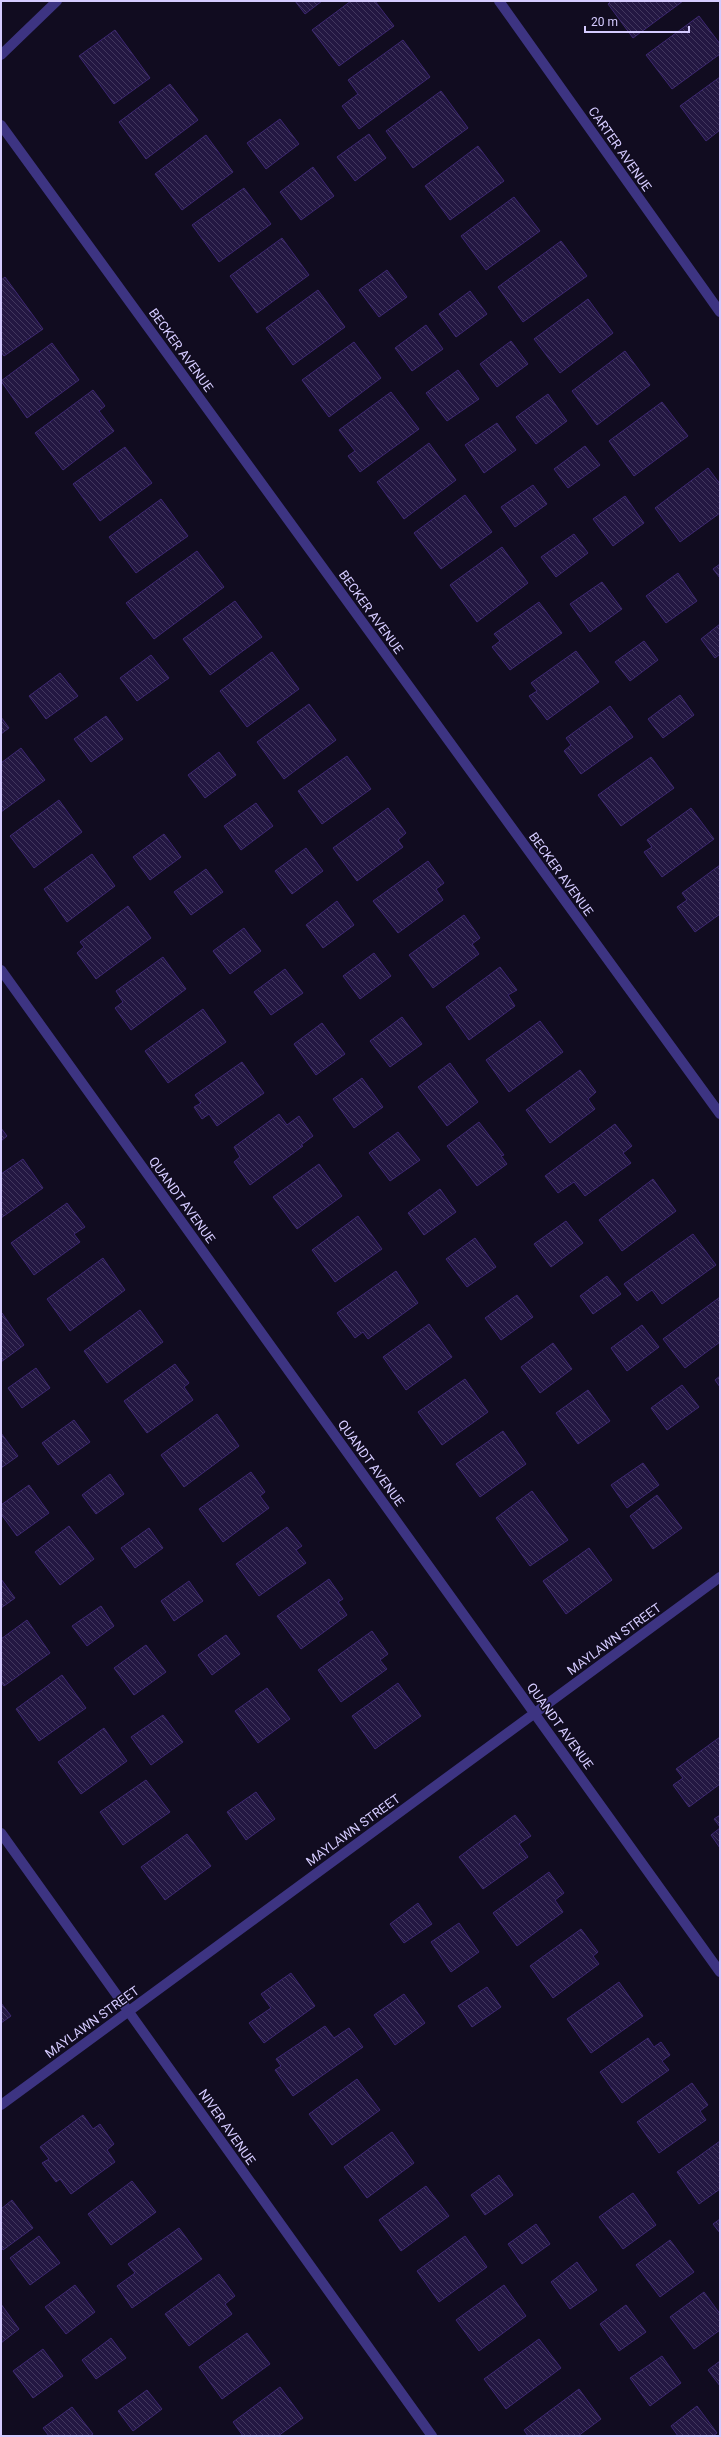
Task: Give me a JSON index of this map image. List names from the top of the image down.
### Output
{
  "streets": {
    "street": [
      "CARTER AVENUE",
      "BECKER AVENUE",
      "QUANDT AVENUE",
      "MAYLAWN STREET",
      "NIVER AVENUE"
    ]
  },
  "crossings": [
    ["QUANDT AVENUE", "MAYLAWN STREET"],
    ["MAYLAWN STREET", "NIVER AVENUE"]
  ],
  "scale_bar": "20 m"
}
